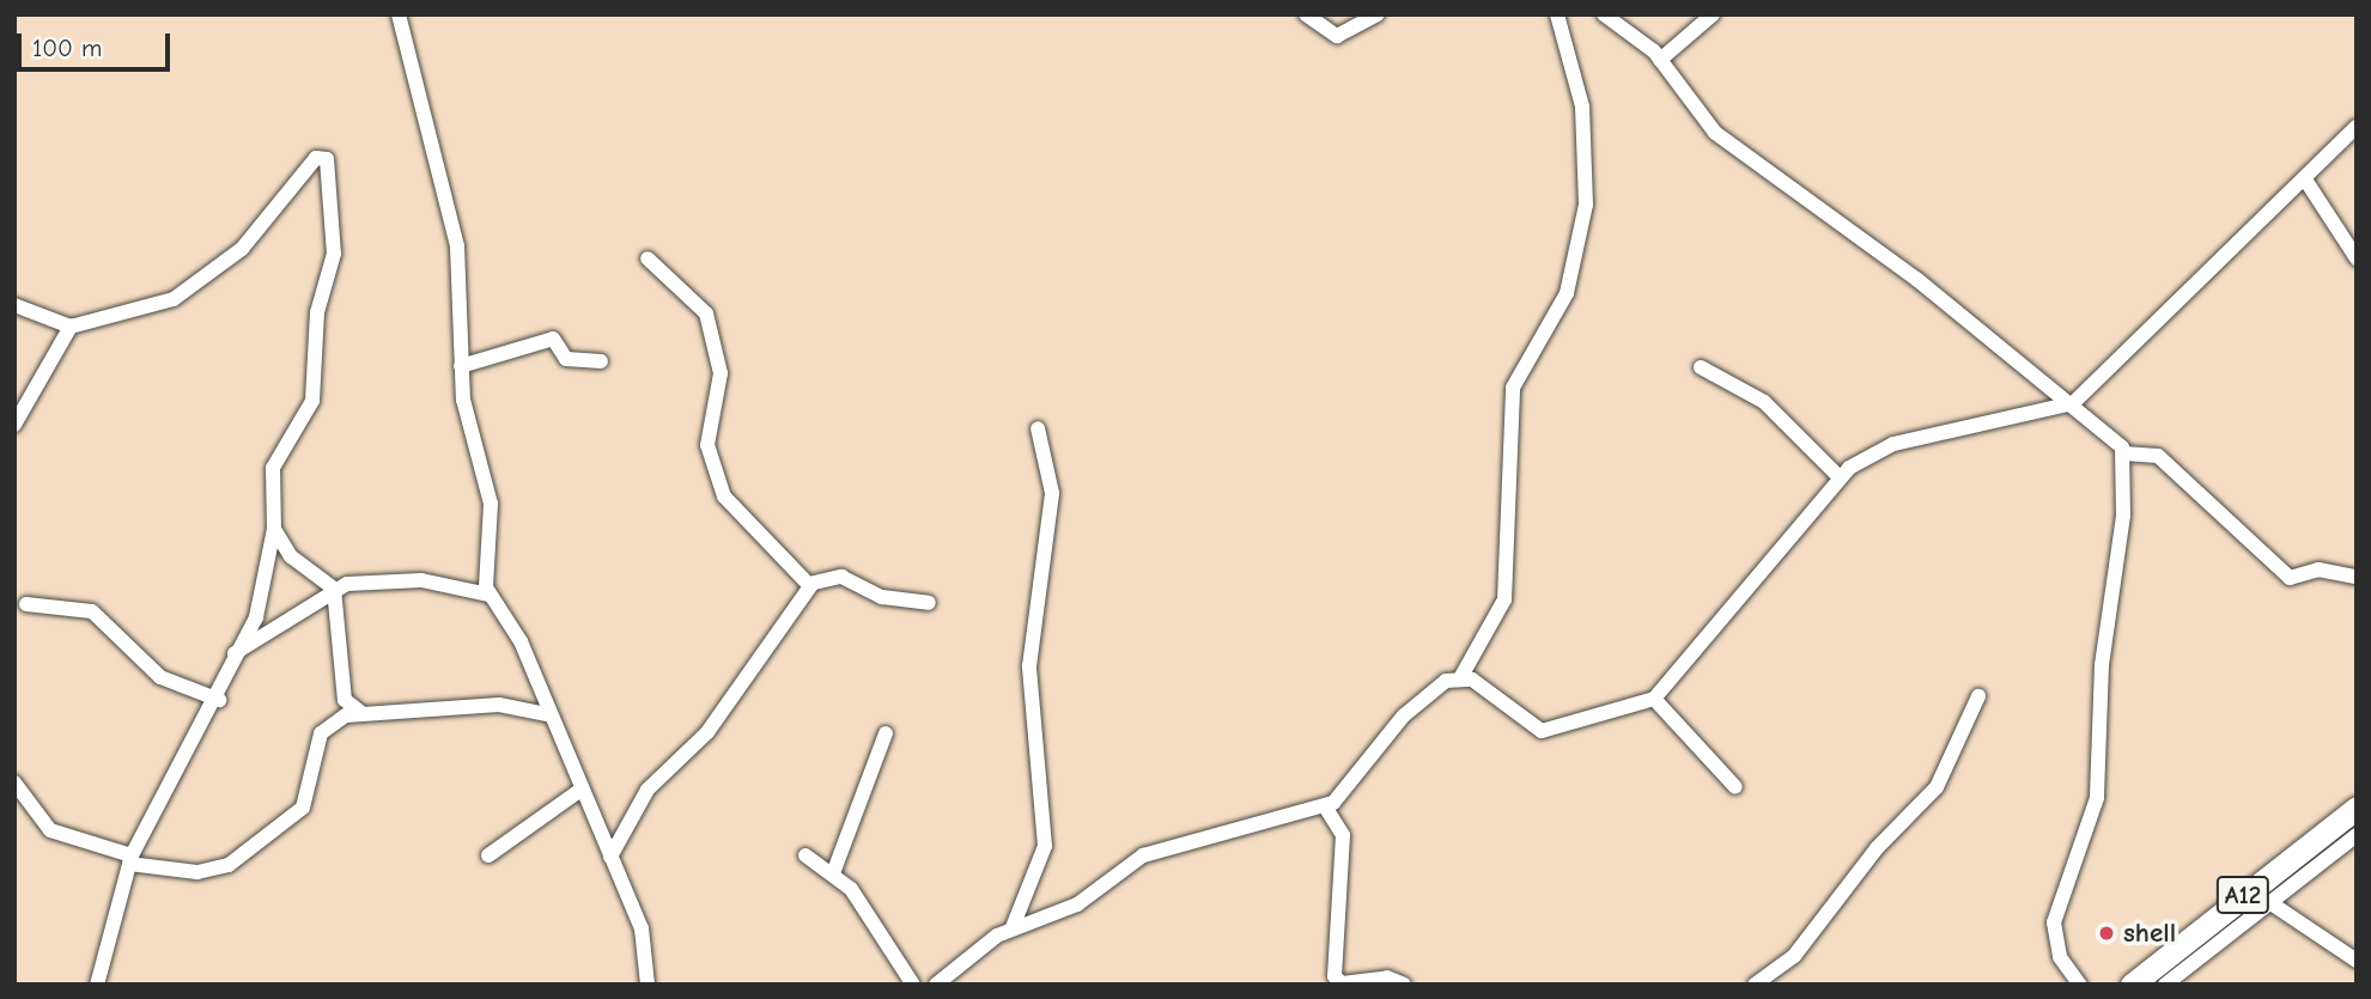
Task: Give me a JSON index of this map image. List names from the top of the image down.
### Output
{
  "streets": {
    "highway": ["A12"]
  },
  "places": ["shell"],
  "scale_bar": "100 m"
}
